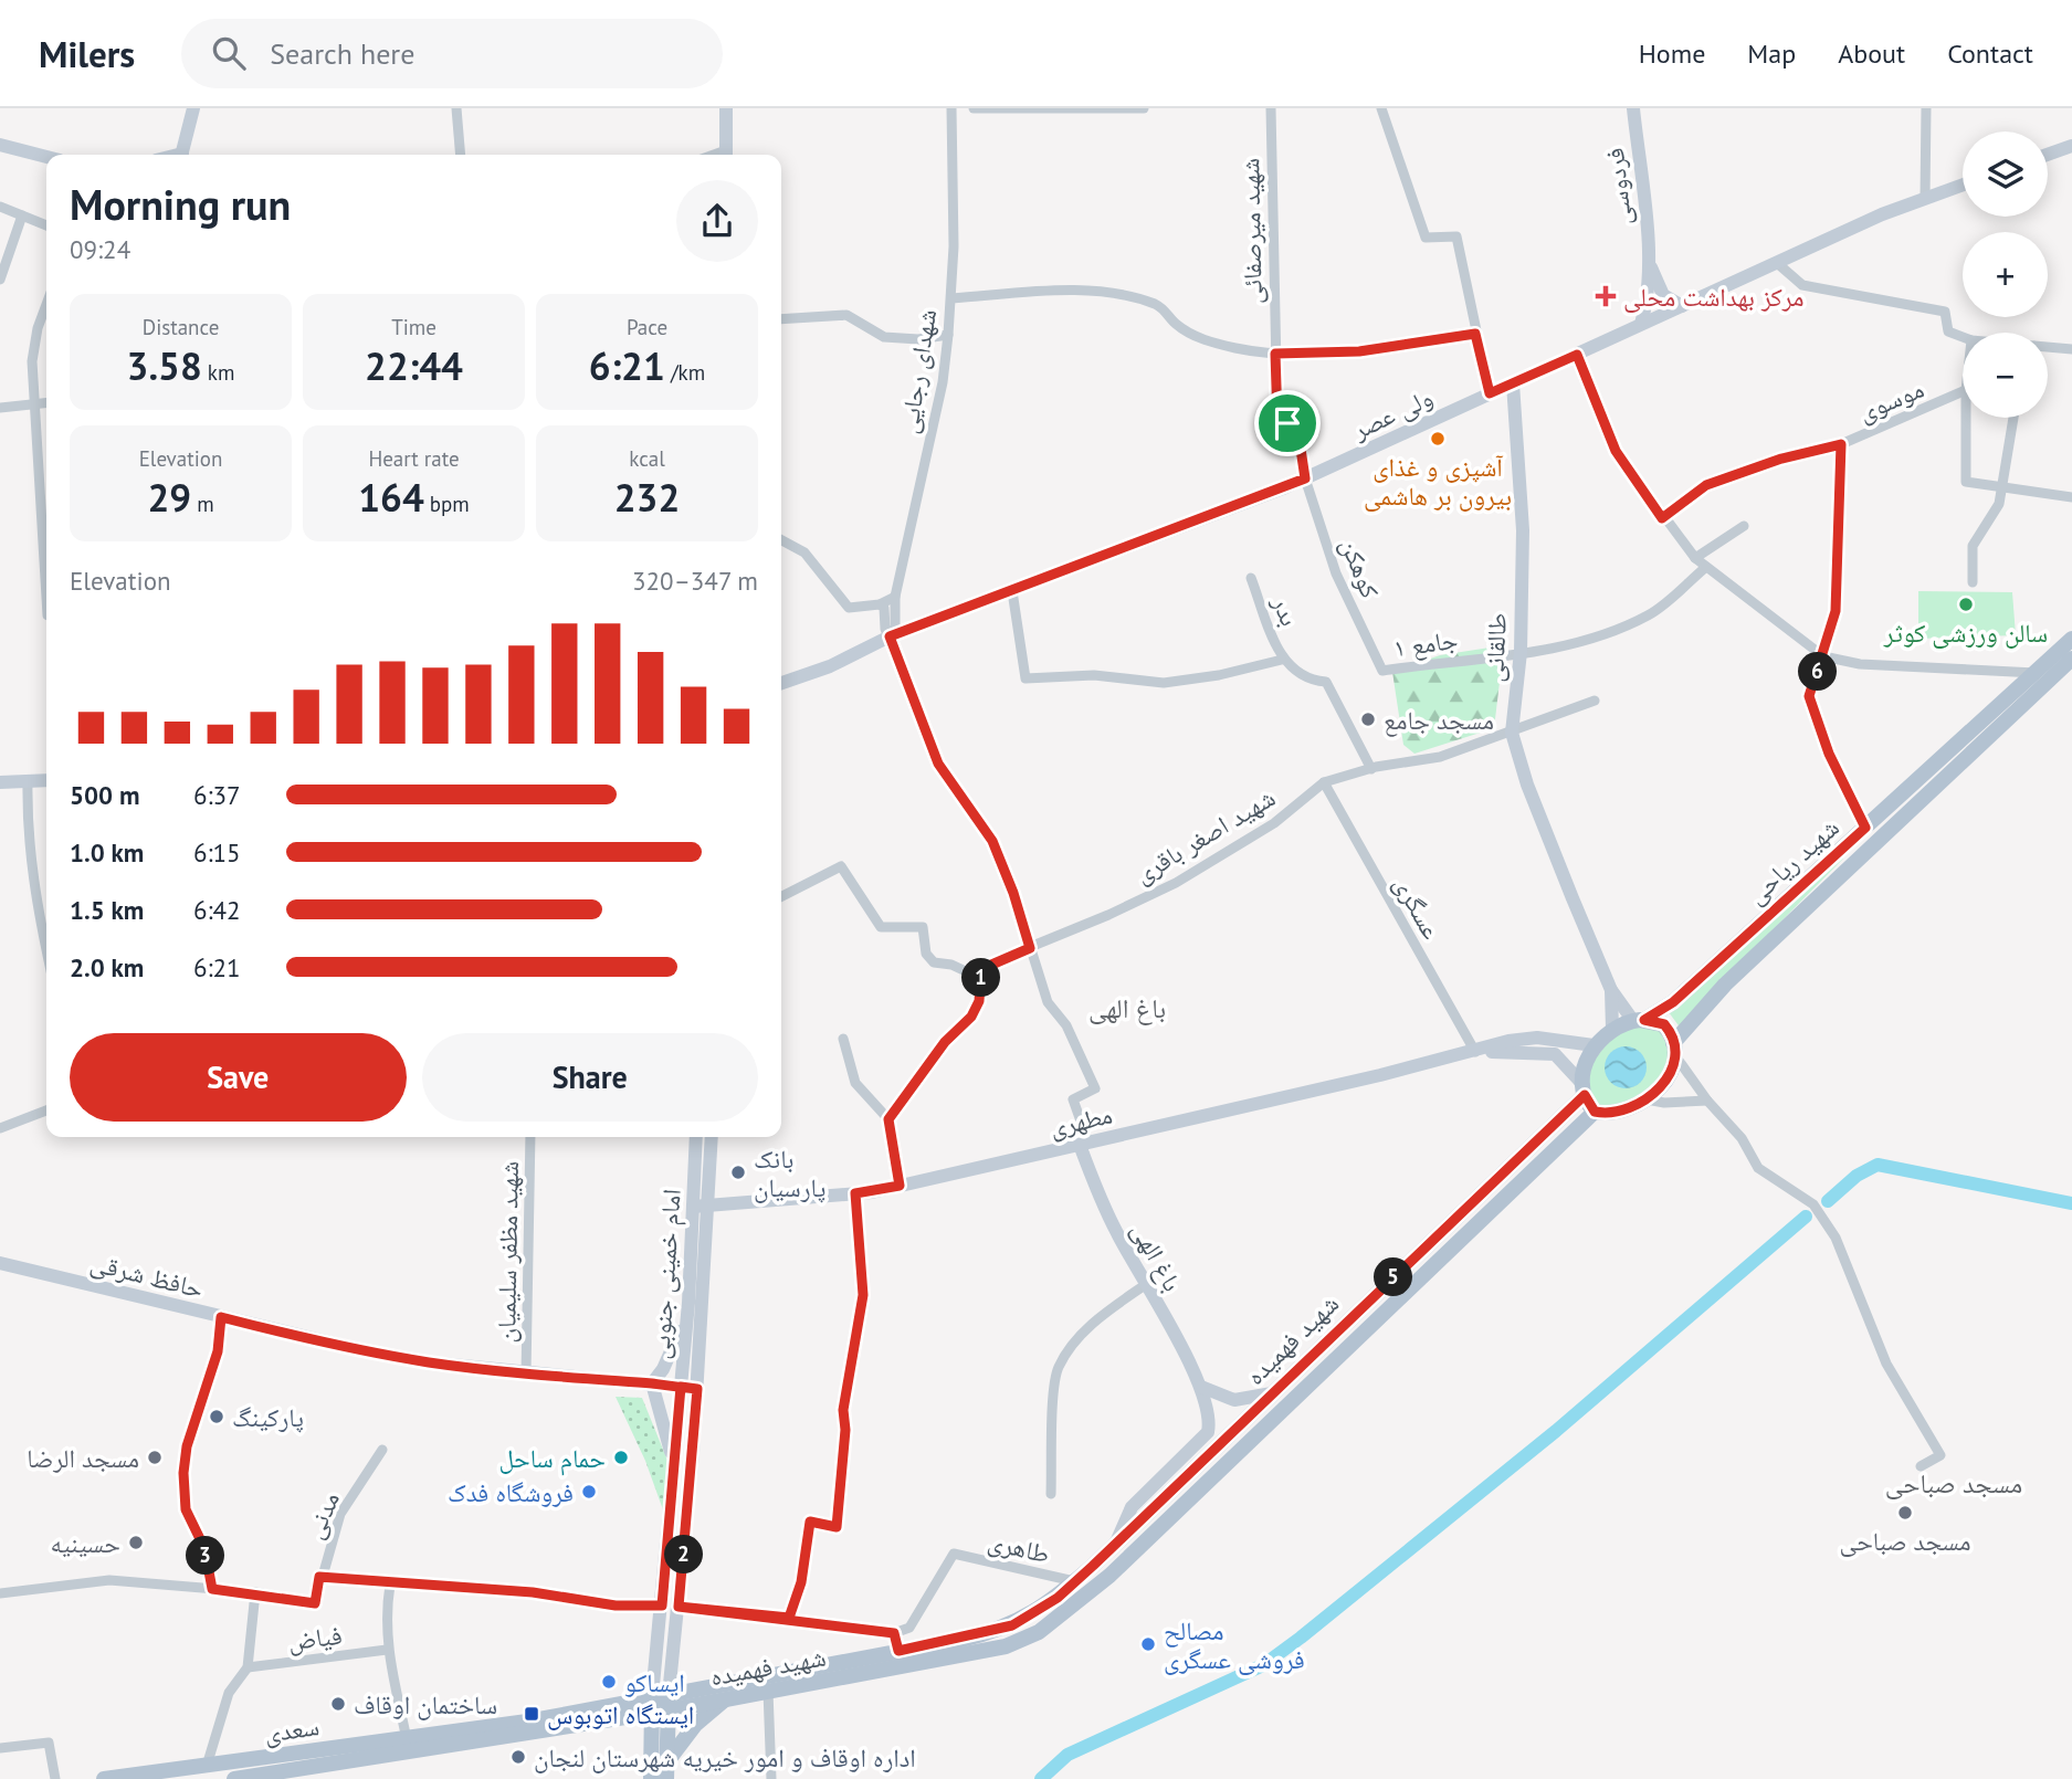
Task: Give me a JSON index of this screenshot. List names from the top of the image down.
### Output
{
  "streets": {
    "main road": ["شهید ریاحی", "شهید فهمیده", "سعدی"],
    "street": [
      "فردوسی",
      "شهید میرصفائی",
      "شهدای رجایی",
      "موسوی",
      "ولی عصر",
      "کوهکن",
      "بدر",
      "جامع ۱",
      "طالقانی",
      "شهید اصغر باقری",
      "عسگری",
      "مطهری",
      "شهید مظفر سلیمیان",
      "باغ الهی",
      "امام خمینی جنوبی",
      "حافظ شرقی",
      "مدنی",
      "طاهری",
      "فیاض"
    ]
  },
  "crossings": [
    ["فردوسی", "ولی عصر"],
    ["شهید میرصفائی", "ولی عصر"],
    ["شهید میرصفائی", "کوهکن"],
    ["شهدای رجایی", "ولی عصر"],
    ["ولی عصر", "کوهکن"],
    ["ولی عصر", "طالقانی"],
    ["کوهکن", "جامع ۱"],
    ["جامع ۱", "طالقانی"],
    ["طالقانی", "شهید اصغر باقری"],
    ["شهید اصغر باقری", "عسگری"],
    ["شهید ریاحی", "شهید فهمیده"],
    ["عسگری", "مطهری"],
    ["مطهری", "باغ الهی"],
    ["مطهری", "امام خمینی جنوبی"],
    ["شهید مظفر سلیمیان", "حافظ شرقی"],
    ["باغ الهی", "شهید فهمیده"],
    ["امام خمینی جنوبی", "حافظ شرقی"],
    ["امام خمینی جنوبی", "شهید فهمیده"],
    ["امام خمینی جنوبی", "سعدی"],
    ["شهید فهمیده", "طاهری"],
    ["شهید فهمیده", "سعدی"]
  ],
  "districts": ["باغ الهی", "مسجد صباحی"],
  "places": {
    "health": ["مرکز بهداشت محلی"],
    "other": [
      "آشپزی و غذای بیرون بر هاشمی",
      "سالن ورزشی کوثر",
      "مسجد جامع",
      "بانک پارسیان",
      "پارکینگ",
      "مسجد الرضا",
      "حمام ساحل",
      "فروشگاه فدک",
      "مسجد صباحی",
      "حسینیه",
      "مصالح فروشی عسگری",
      "ایساکو",
      "ساختمان اوقاف",
      "اداره اوقاف و امور خیریه شهرستان لنجان"
    ],
    "transit": ["ایستگاه اتوبوس"]
  },
  "page": {
    "header": "Milers",
    "search": "Search here",
    "nav": [
      "Home",
      "Map",
      "About",
      "Contact"
    ],
    "map_buttons": ["+", "−"],
    "heading": ["Morning run", "09:24"],
    "stats": [
      ["Distance", "3.58 km"],
      ["Time", "22:44"],
      ["Pace", "6:21 /km"],
      ["Elevation", "29 m"],
      ["Heart rate", "164 bpm"],
      ["kcal", "232"]
    ],
    "chart": ["Elevation", "320–347 m"],
    "pins": [
      "6",
      "1",
      "5",
      "2",
      "3"
    ],
    "list": [
      {
        "name": "500 m",
        "note": "6:37"
      },
      {
        "name": "1.0 km",
        "note": "6:15"
      },
      {
        "name": "1.5 km",
        "note": "6:42"
      },
      {
        "name": "2.0 km",
        "note": "6:21"
      }
    ],
    "buttons": ["Save", "Share"]
  }
}
